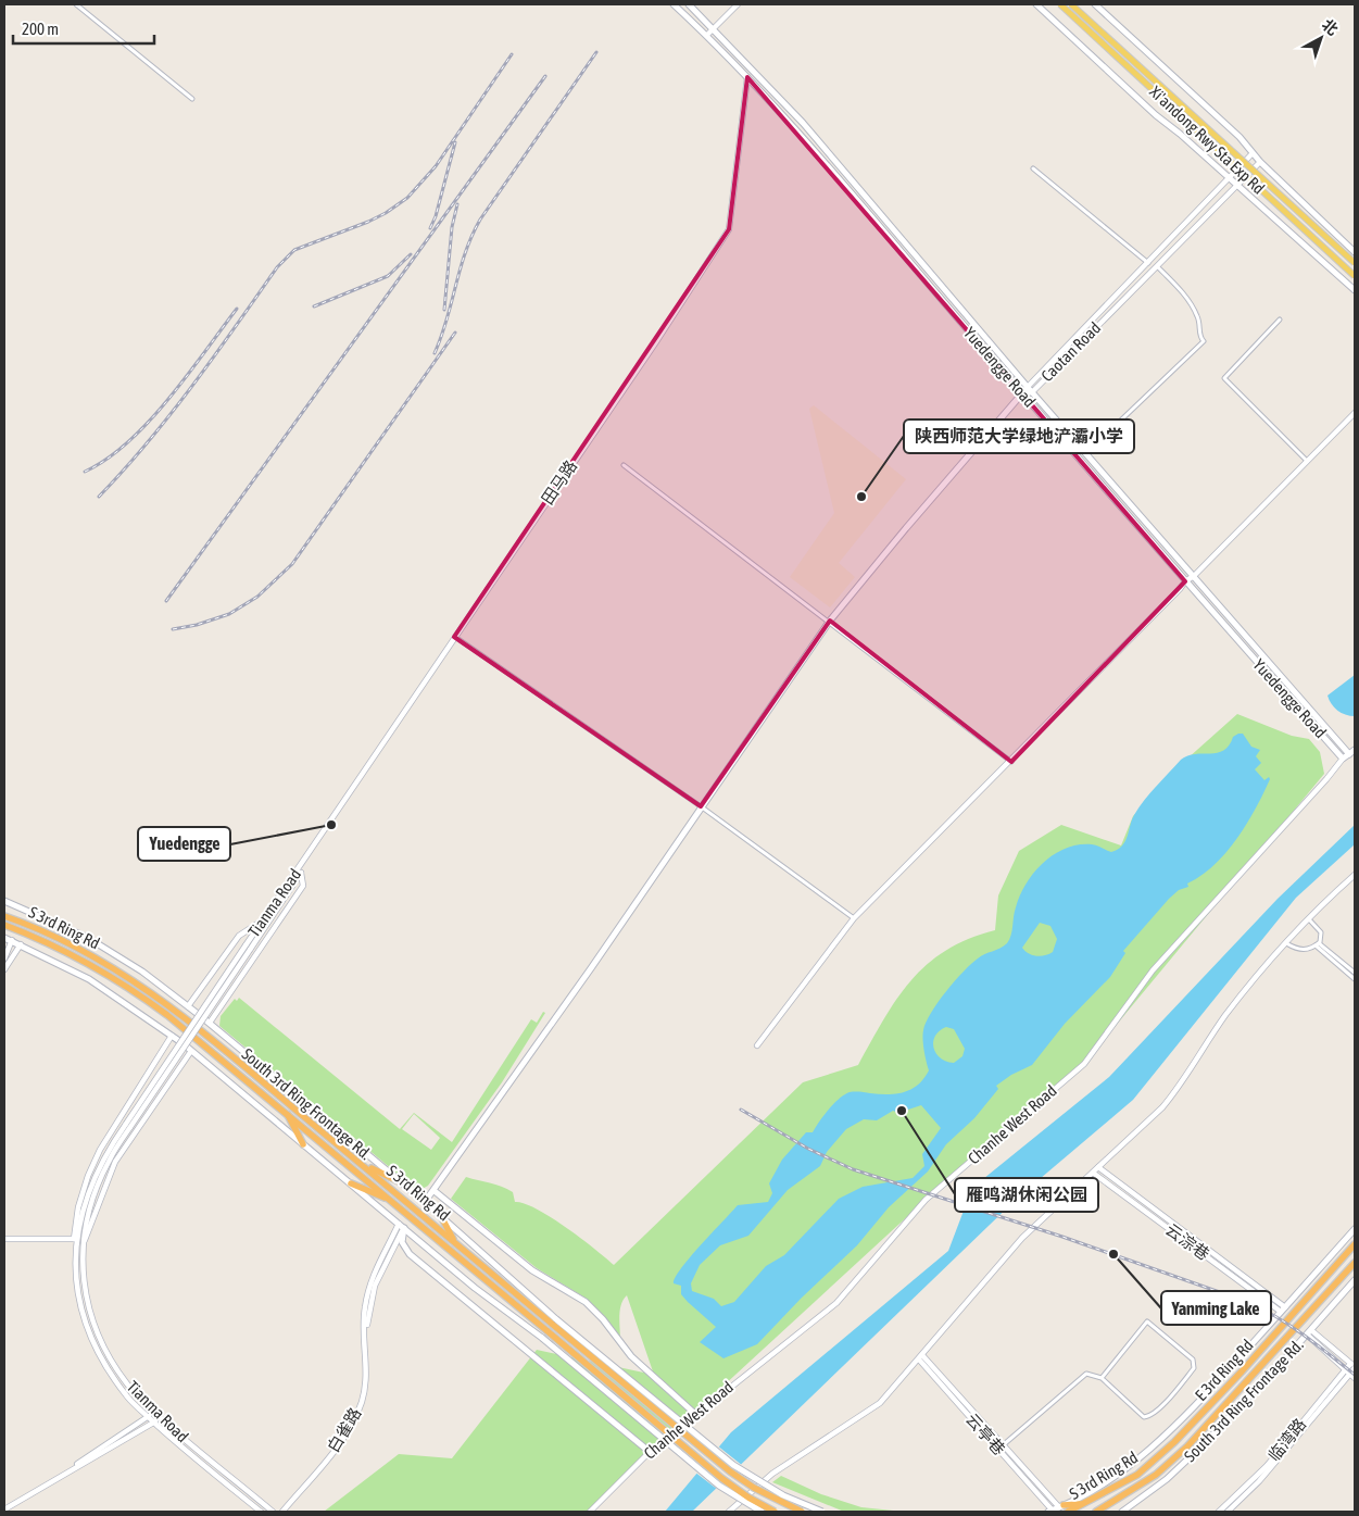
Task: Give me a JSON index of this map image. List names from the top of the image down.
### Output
{
  "streets": {
    "highway": ["S 3rd Ring Rd", "E 3rd Ring Rd"],
    "main road": [
      "Xi'andong Rwy Sta Exp Rd",
      "Yuedengge Road",
      "South 3rd Ring Frontage Rd.",
      "Chanhe West Road"
    ],
    "street": [
      "Caotan Road",
      "田马路",
      "Tianma Road",
      "云淙巷",
      "白雀路",
      "云亭巷",
      "临湾路"
    ]
  },
  "crossings": [
    ["Caotan Road", "Yuedengge Road"],
    ["Yuedengge Road", "田马路"],
    ["Yuedengge Road", "Chanhe West Road"],
    ["田马路", "Tianma Road"],
    ["S 3rd Ring Rd", "South 3rd Ring Frontage Rd."],
    ["S 3rd Ring Rd", "E 3rd Ring Rd"],
    ["South 3rd Ring Frontage Rd.", "云淙巷"],
    ["South 3rd Ring Frontage Rd.", "白雀路"],
    ["South 3rd Ring Frontage Rd.", "云亭巷"]
  ],
  "places": [
    "陕西师范大学绿地浐灞小学",
    "Yuedengge",
    "雁鸣湖休闲公园",
    "Yanming Lake"
  ],
  "scale_bar": "200 m",
  "north": "top right"
}
